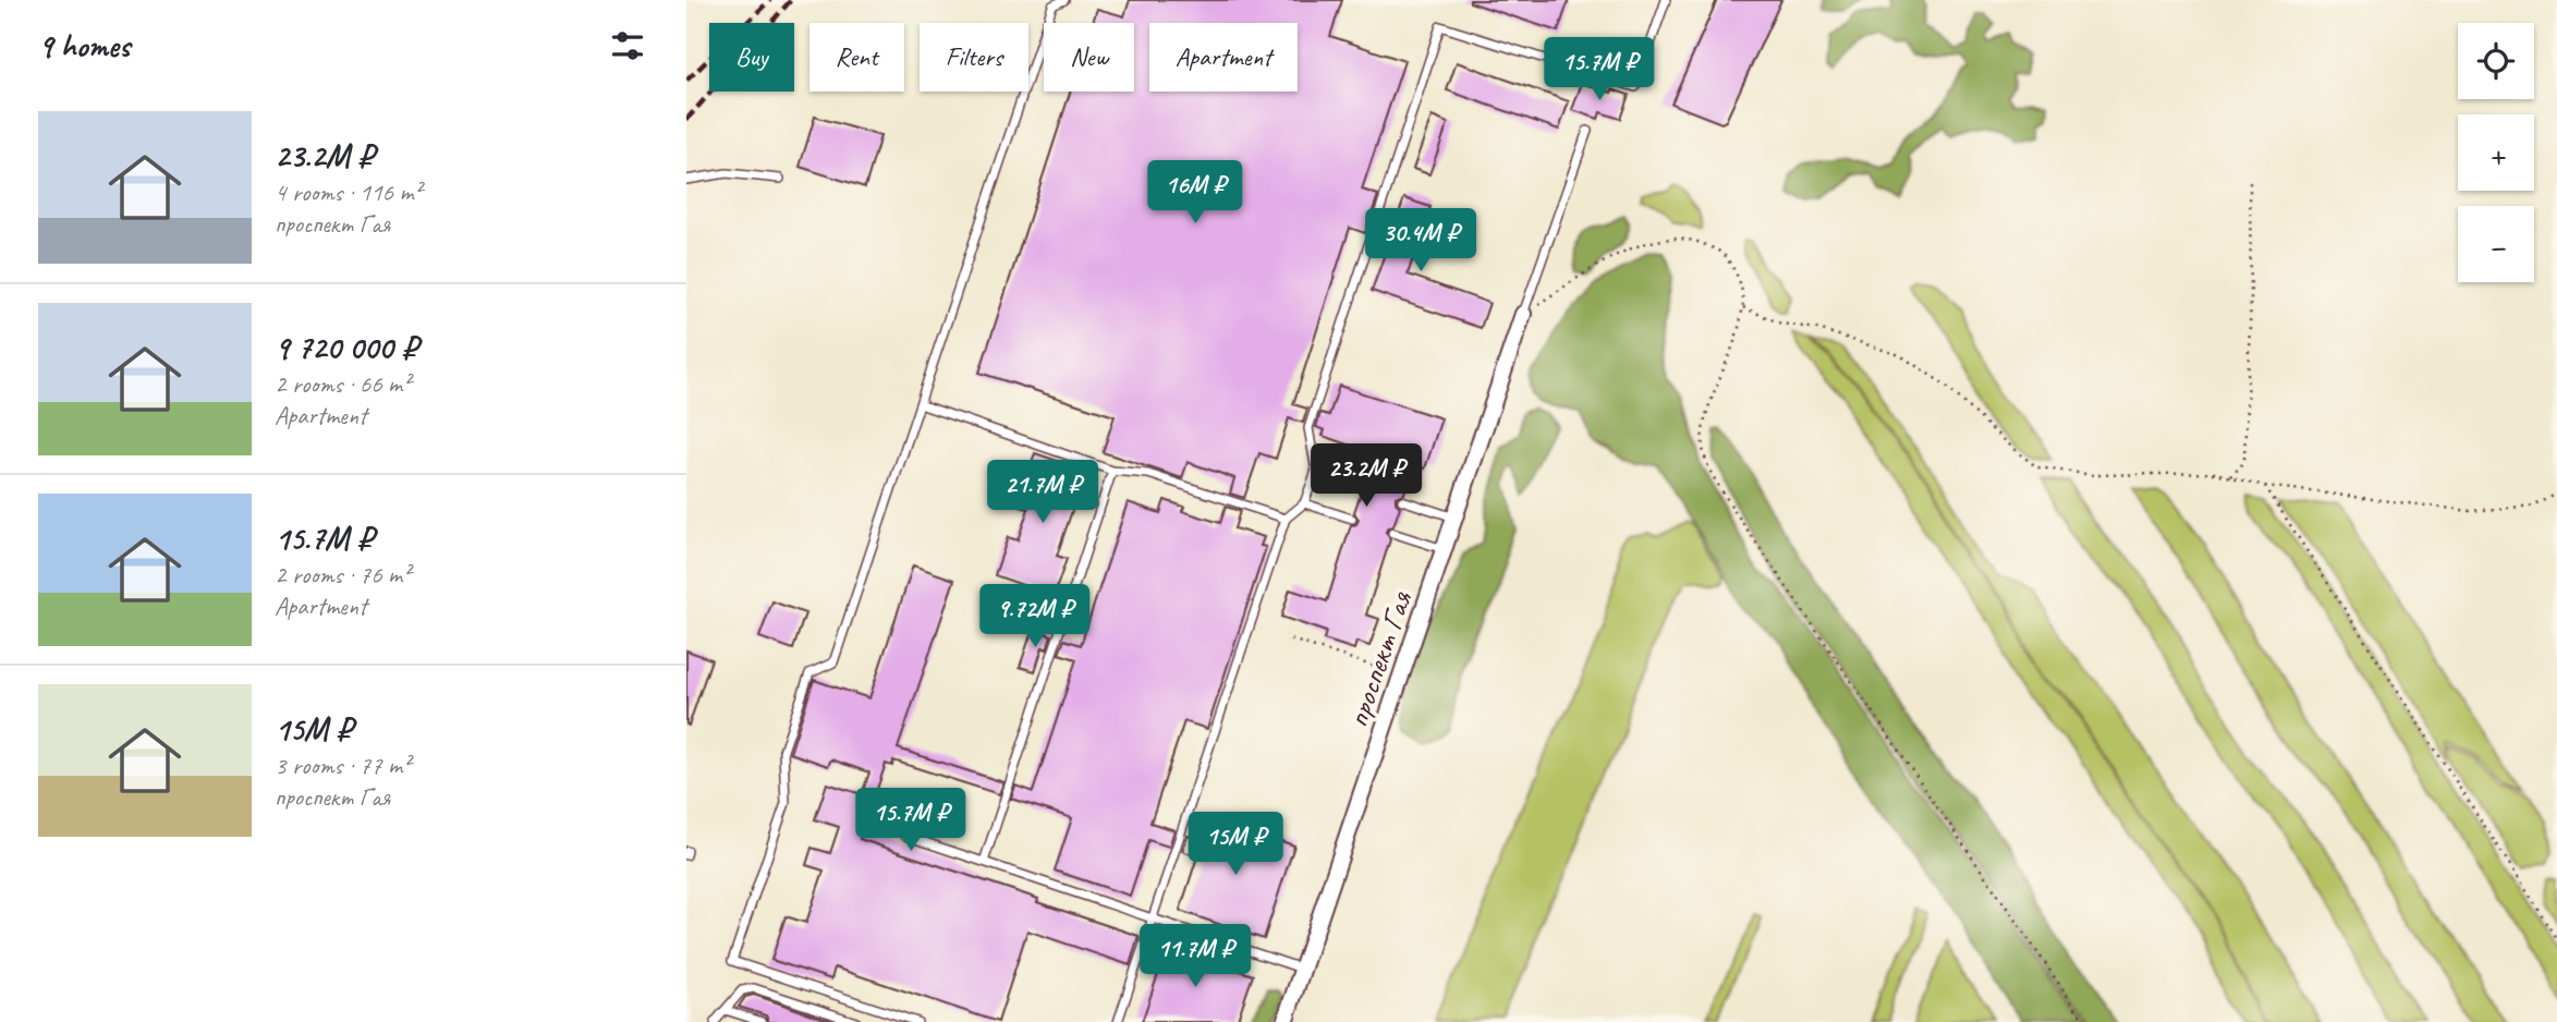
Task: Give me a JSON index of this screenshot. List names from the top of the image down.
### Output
{
  "streets": {
    "street": ["проспект Гая"]
  },
  "page": {
    "heading": "9 homes",
    "map_buttons": ["+", "−"],
    "chip": [
      "Buy",
      "Rent",
      "Filters",
      "New",
      "Apartment"
    ],
    "price": [
      "15.7M ₽",
      "16M ₽",
      "30.4M ₽",
      "23.2M ₽",
      "21.7M ₽",
      "9.72M ₽",
      "15.7M ₽",
      "15M ₽",
      "11.7M ₽"
    ],
    "list": [
      {
        "name": "23.2M ₽",
        "note": "4 rooms · 116 m² · проспект Гая"
      },
      {
        "name": "9 720 000 ₽",
        "note": "2 rooms · 66 m² · Apartment"
      },
      {
        "name": "15.7M ₽",
        "note": "2 rooms · 76 m² · Apartment"
      },
      {
        "name": "15M ₽",
        "note": "3 rooms · 77 m² · проспект Гая"
      }
    ]
  }
}
